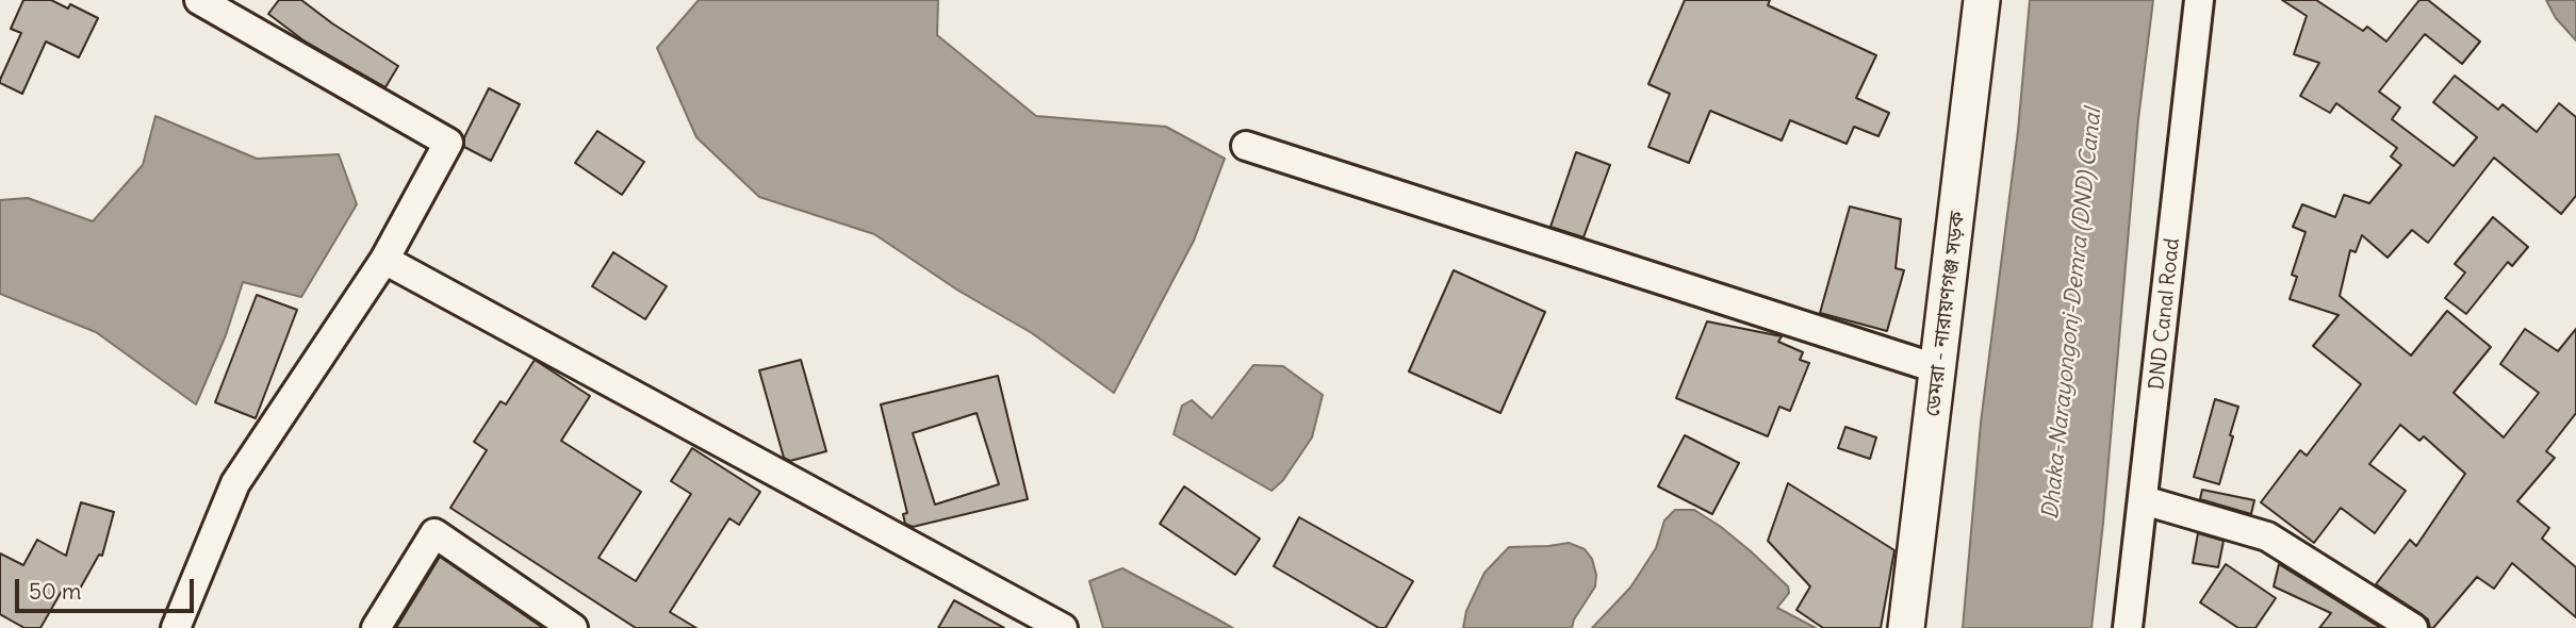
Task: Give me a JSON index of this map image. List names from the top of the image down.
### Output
{
  "streets": {
    "main road": ["ডেমরা - নারায়ণগঞ্জ সড়ক"],
    "street": ["DND Canal Road"]
  },
  "water": ["Dhaka-Narayongonj-Demra (DND) Canal"],
  "scale_bar": "50 m"
}
